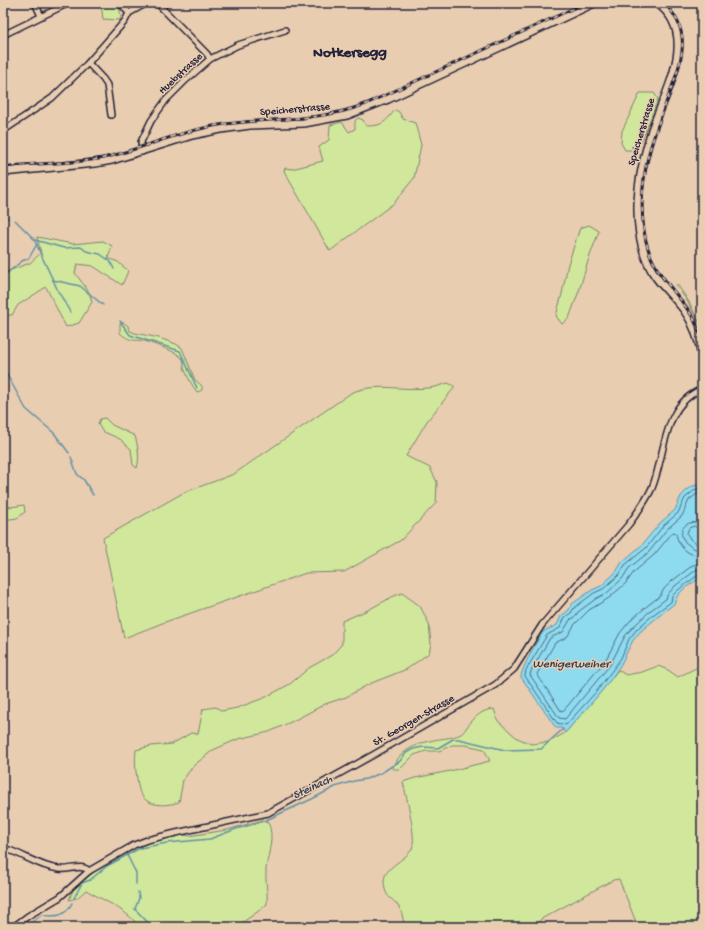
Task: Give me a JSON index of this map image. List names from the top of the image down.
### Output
{
  "streets": {
    "main road": ["Speicherstrasse"],
    "street": ["Huebstrasse", "St. Georgen-Strasse"]
  },
  "crossings": [
    ["Huebstrasse", "Speicherstrasse"]
  ],
  "districts": ["Notkersegg"],
  "water": ["Wenigerweiher", "Steinach"]
}
